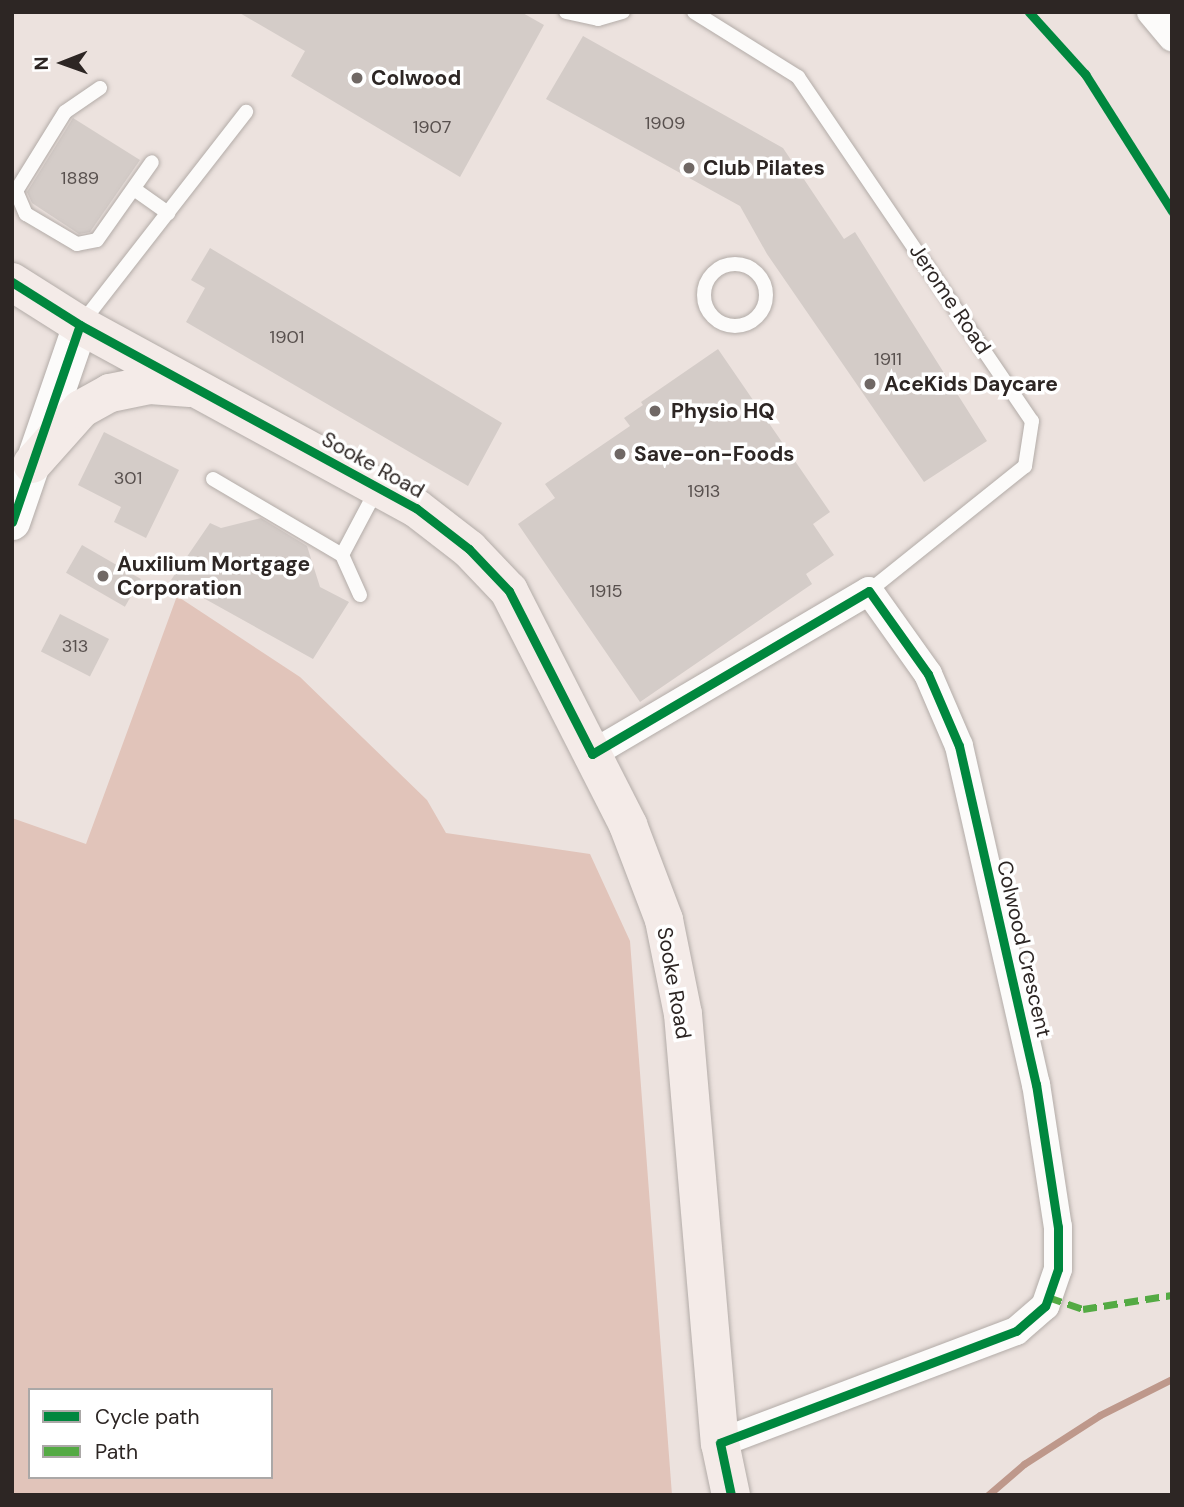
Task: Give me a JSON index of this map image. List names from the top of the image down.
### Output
{
  "streets": {
    "main road": ["Sooke Road"],
    "street": ["Colwood Crescent"],
    "lane": ["Jerome Road"]
  },
  "crossings": [
    ["Jerome Road", "Colwood Crescent"],
    ["Sooke Road", "Colwood Crescent"]
  ],
  "places": [
    "Colwood",
    "Club Pilates",
    "AceKids Daycare",
    "Physio HQ",
    "Save-on-Foods",
    "Auxilium Mortgage Corporation"
  ],
  "house_numbers": [
    "1909",
    "1907",
    "1889",
    "1901",
    "1911",
    "301",
    "1913",
    "1915",
    "313"
  ],
  "legend": ["Cycle path", "Path"],
  "north": "left"
}
